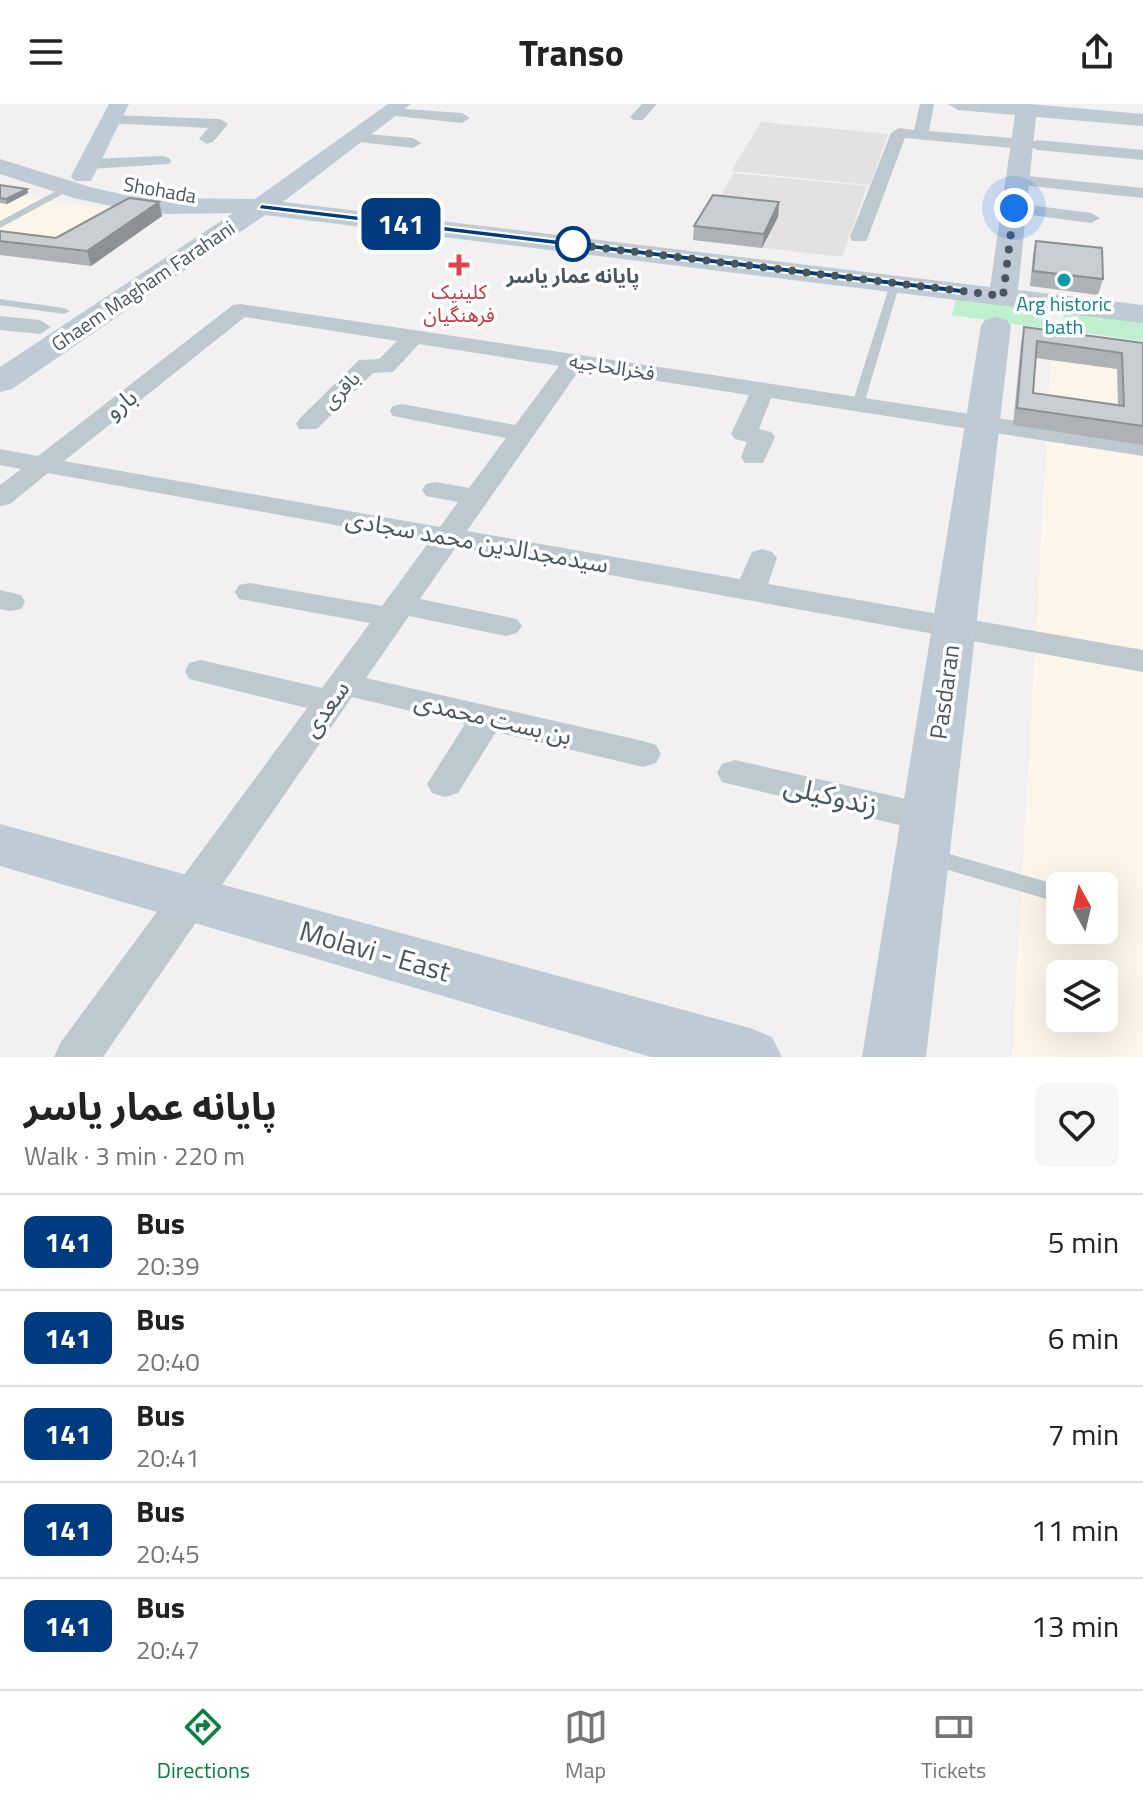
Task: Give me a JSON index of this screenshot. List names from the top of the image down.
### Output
{
  "streets": {
    "street": [
      "Shohada",
      "Ghaem Magham Farahani",
      "فخرالحاجیه",
      "باقری",
      "بارو",
      "سیدمجدالدین محمد سجادی",
      "Pasdaran",
      "سعدی",
      "بن بست محمدی",
      "زندوکیلی",
      "Molavi - East"
    ]
  },
  "crossings": [
    ["Shohada", "Ghaem Magham Farahani"],
    ["فخرالحاجیه", "باقری"],
    ["فخرالحاجیه", "بارو"],
    ["فخرالحاجیه", "Pasdaran"],
    ["فخرالحاجیه", "سعدی"],
    ["بارو", "سیدمجدالدین محمد سجادی"],
    ["سیدمجدالدین محمد سجادی", "Pasdaran"],
    ["سیدمجدالدین محمد سجادی", "سعدی"],
    ["Pasdaran", "زندوکیلی"],
    ["سعدی", "بن بست محمدی"],
    ["سعدی", "Molavi - East"]
  ],
  "places": {
    "other": ["پایانه عمار یاسر", "Arg historic bath"],
    "health": ["کلینیک فرهنگیان"]
  },
  "lines": ["bus line 141"],
  "north": "top",
  "page": {
    "header": "Transo",
    "on_map": "141",
    "heading": ["پایانه عمار یاسر", "Walk · 3 min · 220 m"],
    "list": [
      {
        "mark": "141",
        "name": "Bus",
        "note": "20:39",
        "value": "5 min"
      },
      {
        "mark": "141",
        "name": "Bus",
        "note": "20:40",
        "value": "6 min"
      },
      {
        "mark": "141",
        "name": "Bus",
        "note": "20:41",
        "value": "7 min"
      },
      {
        "mark": "141",
        "name": "Bus",
        "note": "20:45",
        "value": "11 min"
      },
      {
        "mark": "141",
        "name": "Bus",
        "note": "20:47",
        "value": "13 min"
      }
    ],
    "tabs": ["Directions", "Map", "Tickets"]
  }
}
